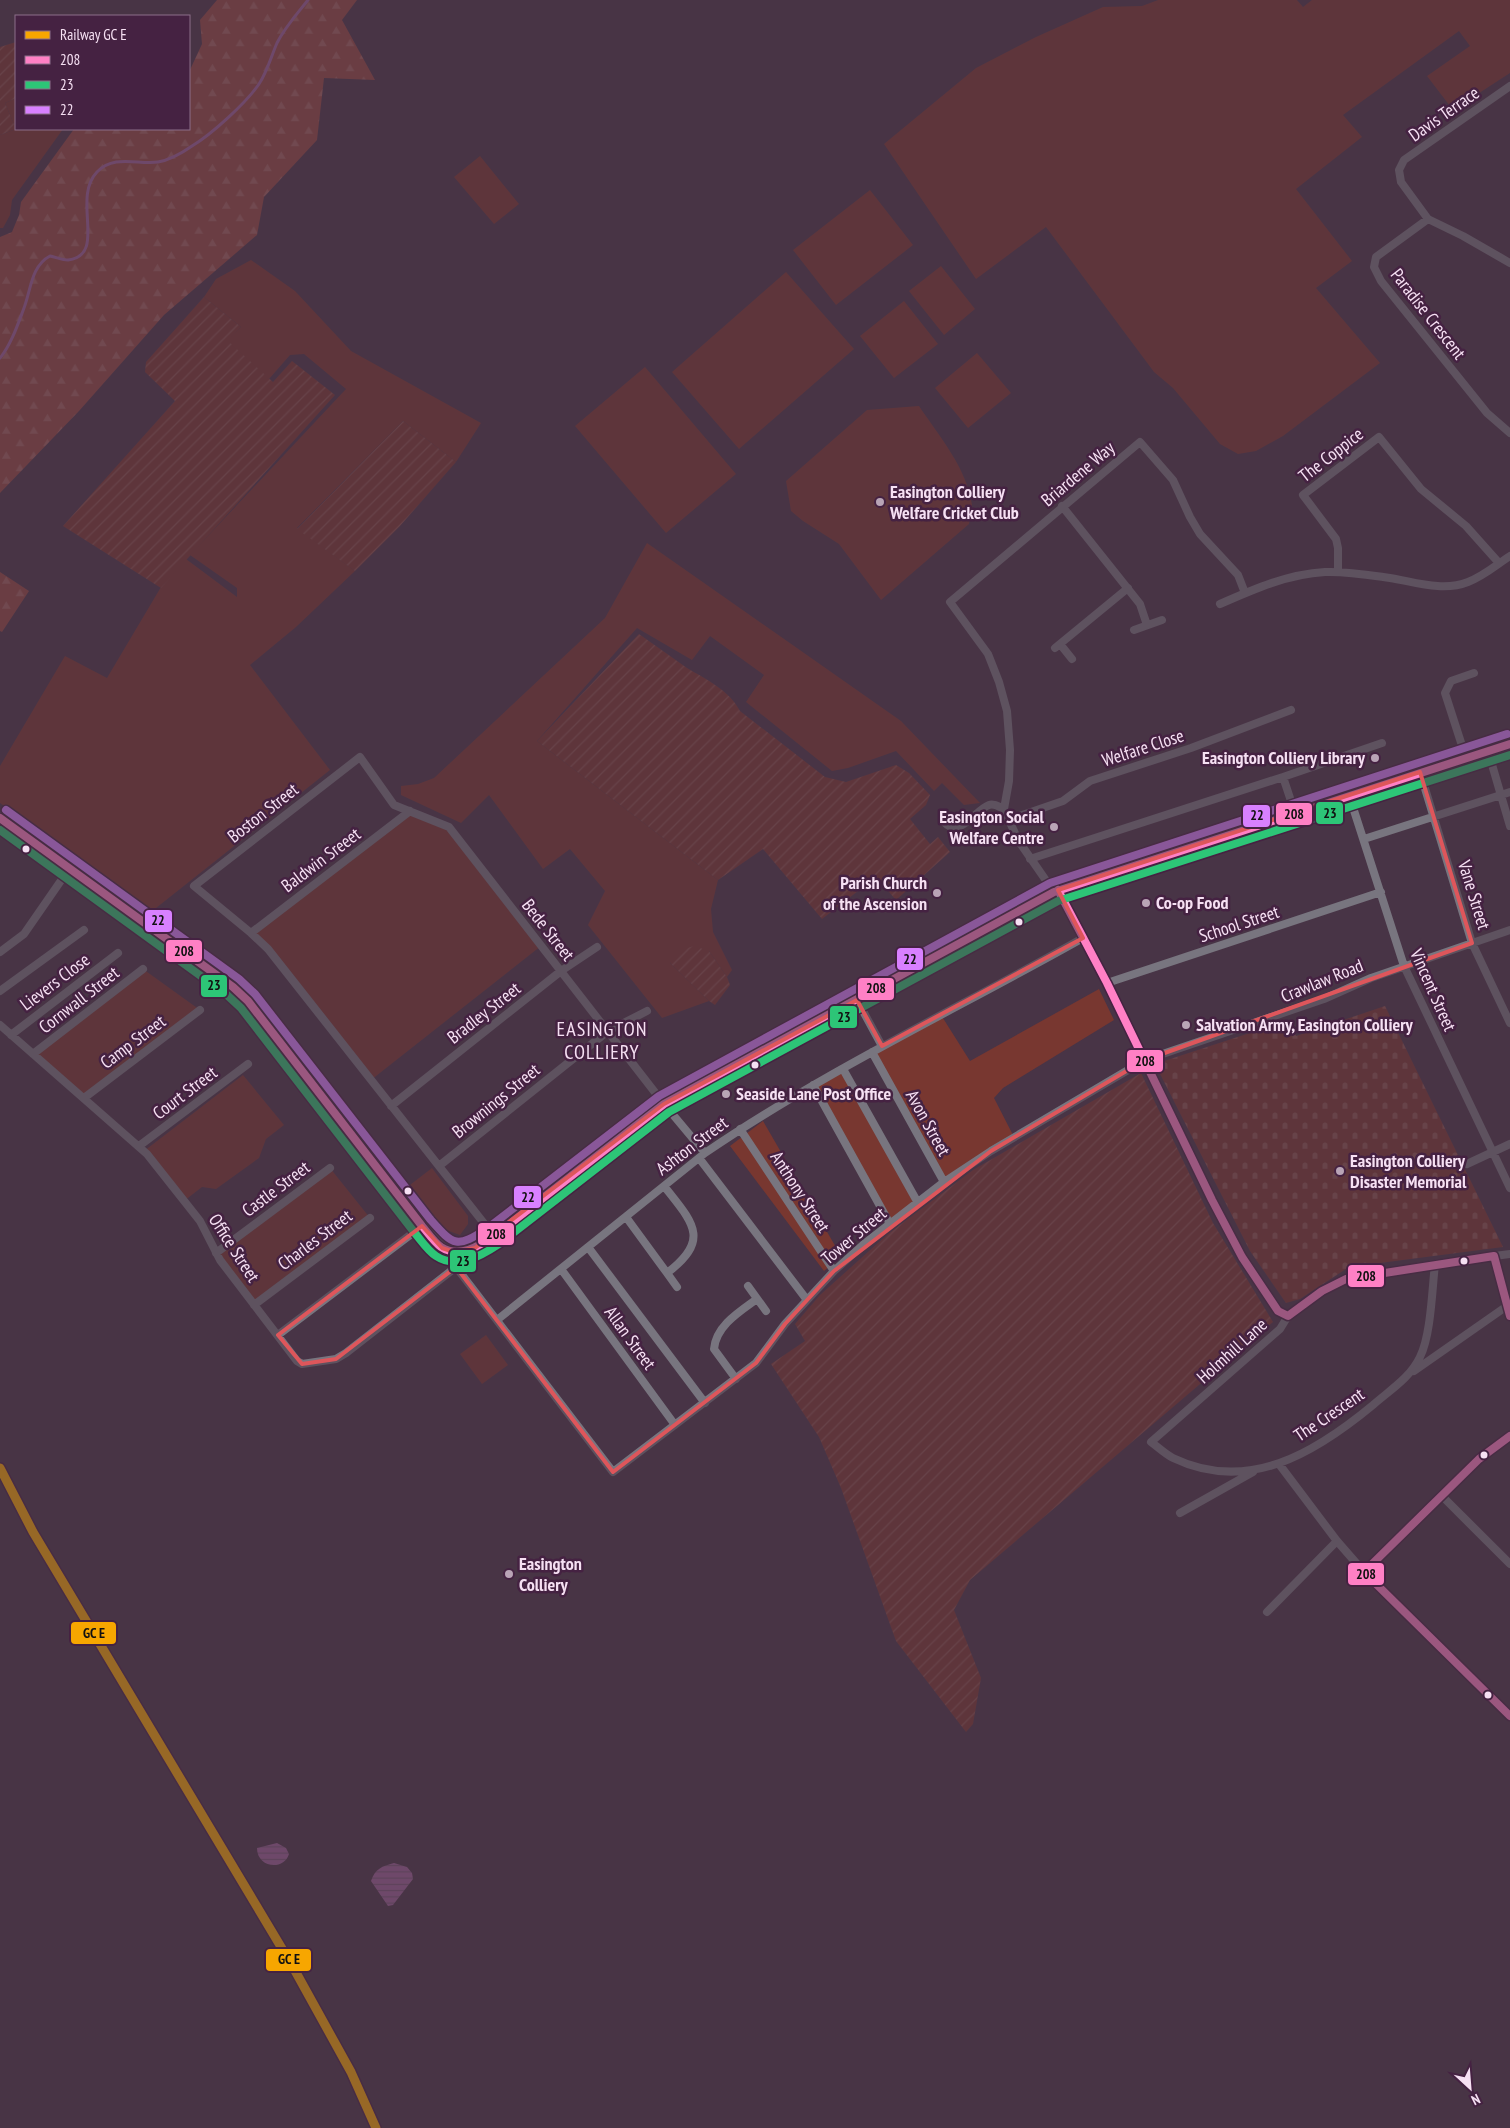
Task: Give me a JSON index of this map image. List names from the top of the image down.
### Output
{
  "streets": {
    "street": [
      "Davis Terrace",
      "Paradise Crescent",
      "The Coppice",
      "Briardene Way",
      "Welfare Close",
      "Boston Street",
      "Baldwin Sreeet",
      "Vane Street",
      "School Street",
      "Bede Street",
      "Crawlaw Road",
      "Lievers Close",
      "Vincent Street",
      "Cornwall Street",
      "Bradley Street",
      "Camp Street",
      "Court Street",
      "Brownings Street",
      "Avon Street",
      "Ashton Street",
      "Castle Street",
      "Anthony Street",
      "Tower Street",
      "Charles Street",
      "Office Street",
      "Allan Street",
      "Holmhill Lane",
      "The Crescent"
    ]
  },
  "crossings": [
    ["Davis Terrace", "Paradise Crescent"],
    ["Boston Street", "Baldwin Sreeet"],
    ["Boston Street", "Bede Street"],
    ["Baldwin Sreeet", "Bede Street"],
    ["Vane Street", "Crawlaw Road"],
    ["School Street", "Vincent Street"],
    ["Bede Street", "Bradley Street"],
    ["Bede Street", "Brownings Street"],
    ["Bede Street", "Ashton Street"],
    ["Bede Street", "Tower Street"],
    ["Crawlaw Road", "Vincent Street"],
    ["Crawlaw Road", "Tower Street"],
    ["Lievers Close", "Office Street"],
    ["Cornwall Street", "Office Street"],
    ["Camp Street", "Office Street"],
    ["Court Street", "Office Street"],
    ["Avon Street", "Ashton Street"],
    ["Avon Street", "Tower Street"],
    ["Ashton Street", "Anthony Street"],
    ["Ashton Street", "Tower Street"],
    ["Ashton Street", "Allan Street"],
    ["Castle Street", "Office Street"],
    ["Anthony Street", "Tower Street"],
    ["Tower Street", "Allan Street"],
    ["Charles Street", "Office Street"],
    ["Holmhill Lane", "The Crescent"]
  ],
  "districts": ["EASINGTON COLLIERY"],
  "places": [
    "Easington Colliery Welfare Cricket Club",
    "Easington Colliery Library",
    "Easington Social Welfare Centre",
    "Parish Church of the Ascension",
    "Co-op Food",
    "Salvation Army, Easington Colliery",
    "Seaside Lane Post Office",
    "Easington Colliery Disaster Memorial",
    "Easington Colliery"
  ],
  "lines": ["transit line 22", "transit line 208", "transit line 23"],
  "legend": [
    "Railway GC E",
    "208",
    "23",
    "22"
  ],
  "north": "bottom right"
}
